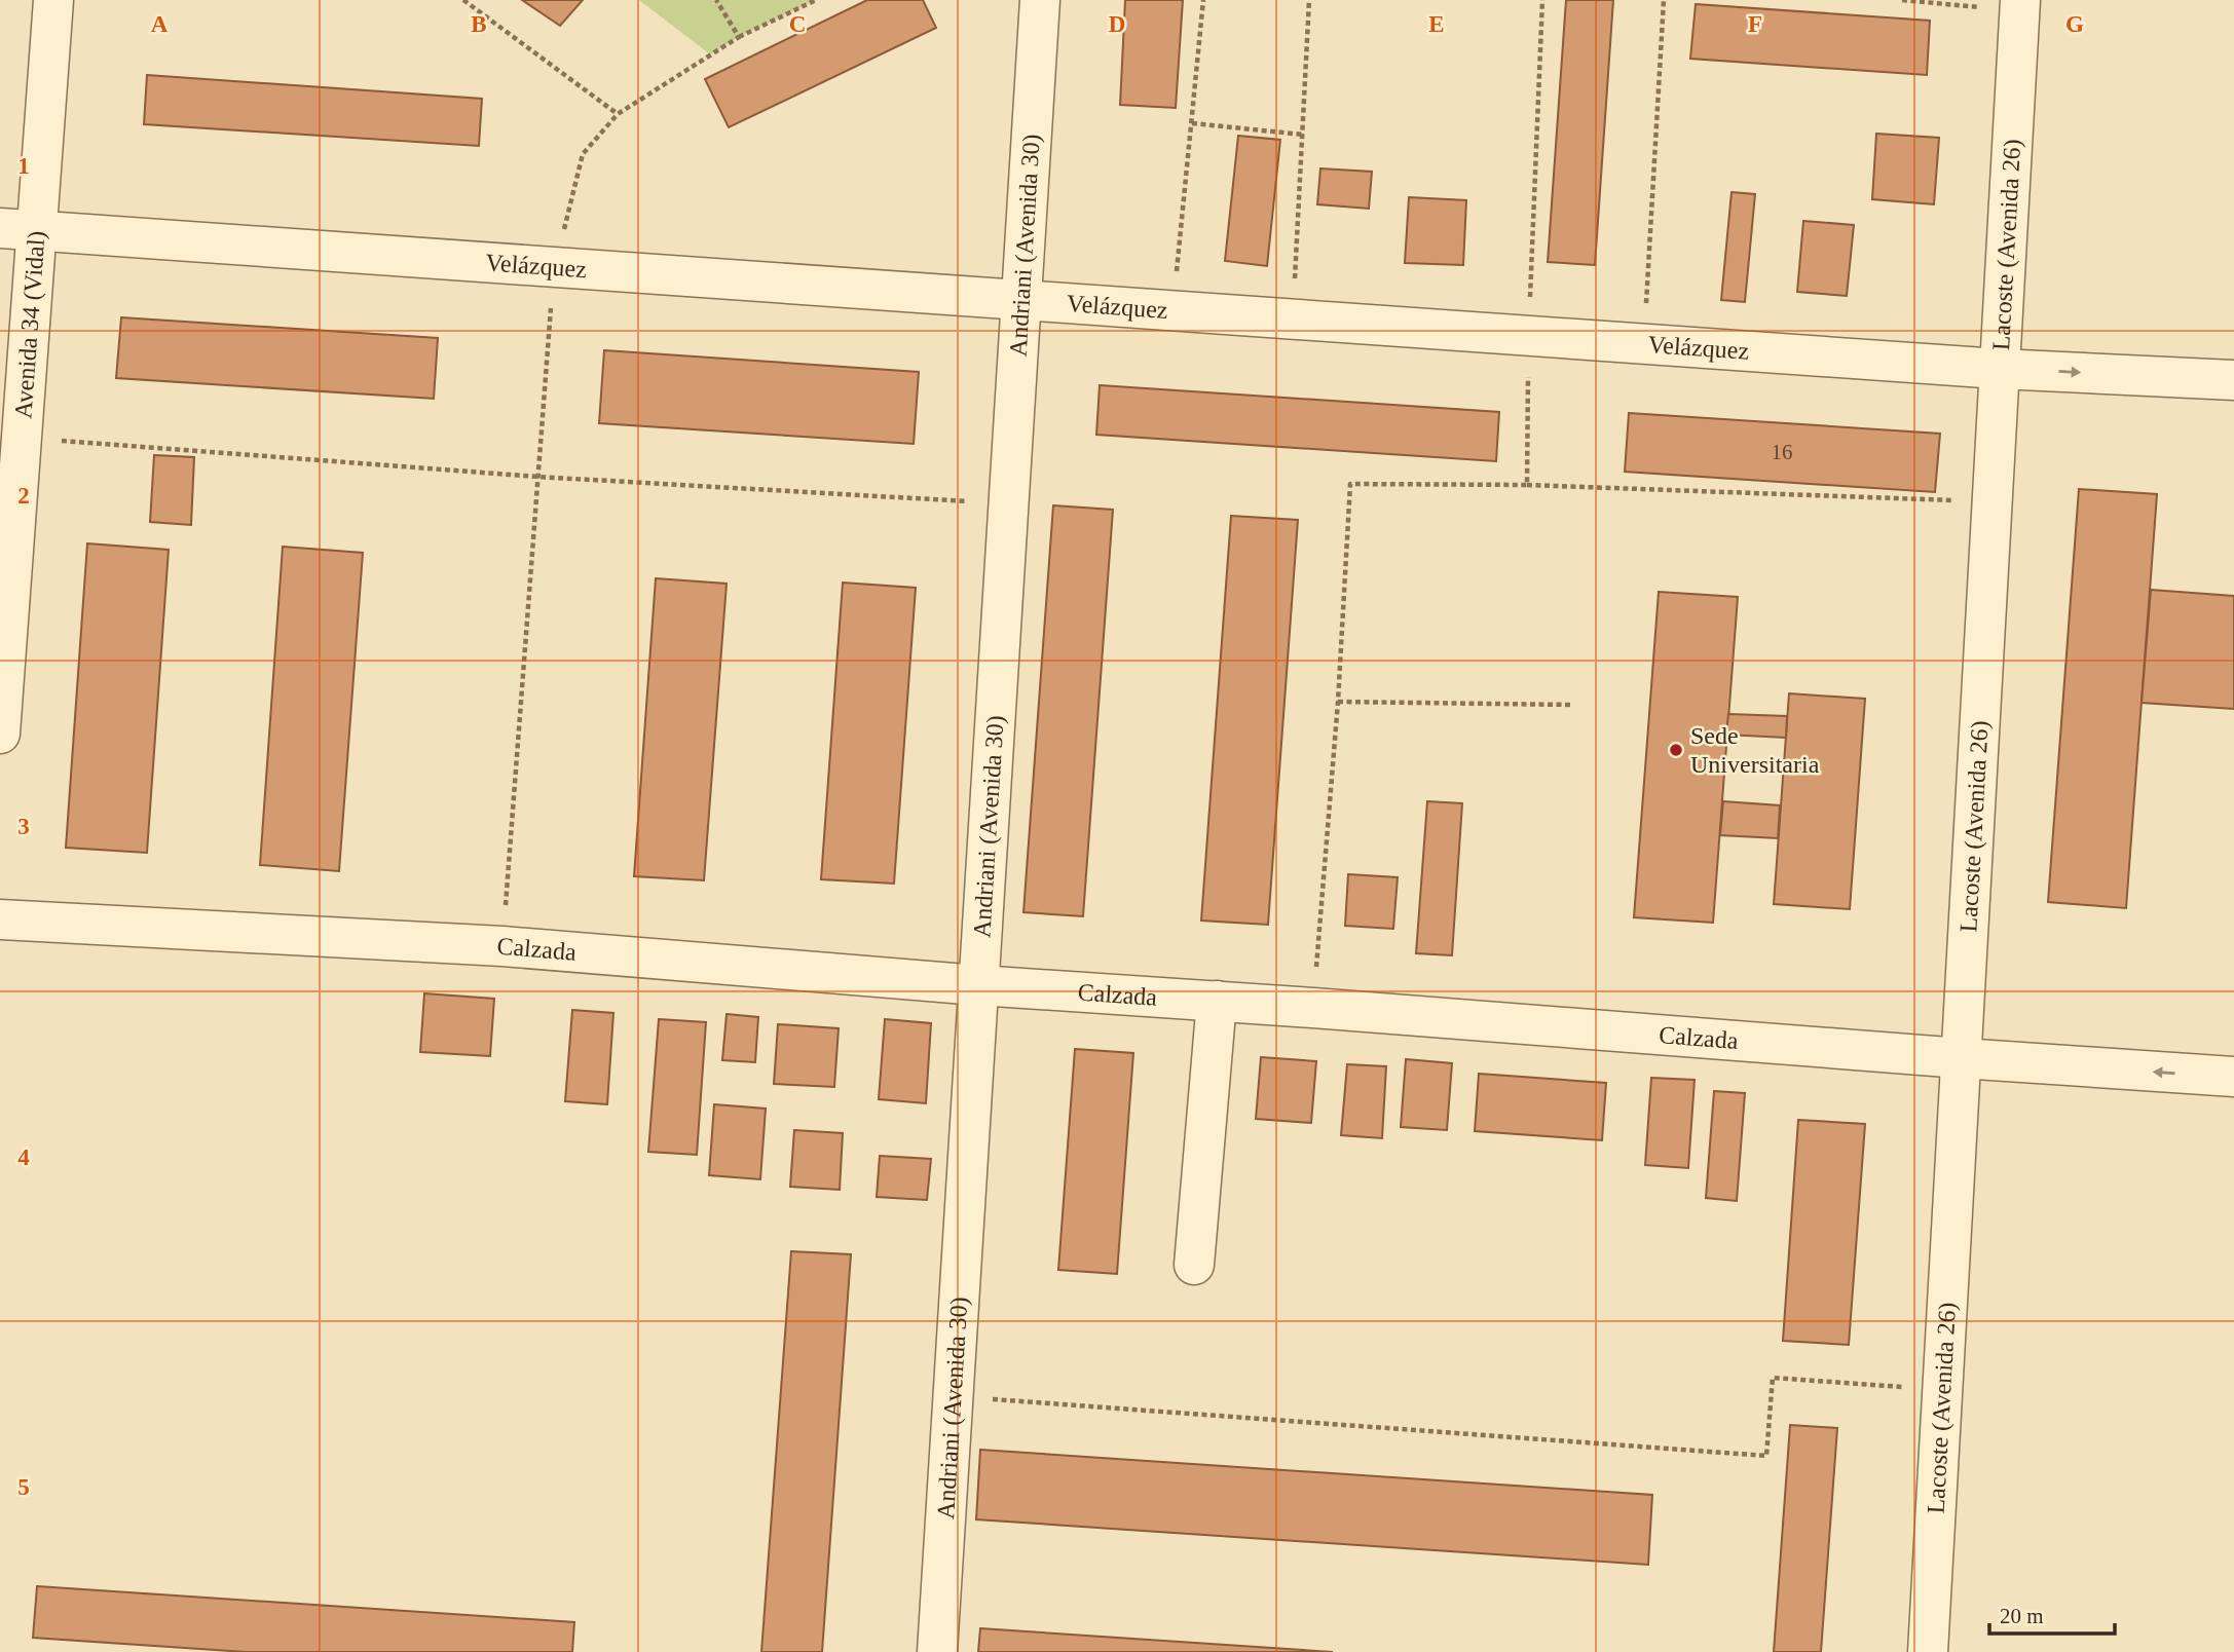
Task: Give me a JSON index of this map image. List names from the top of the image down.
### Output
{
  "streets": {
    "street": [
      "Andriani (Avenida 30)",
      "Lacoste (Avenida 26)",
      "Velázquez",
      "Avenida 34 (Vidal)",
      "Calzada"
    ]
  },
  "crossings": [
    ["Andriani (Avenida 30)", "Velázquez"],
    ["Andriani (Avenida 30)", "Calzada"],
    ["Lacoste (Avenida 26)", "Velázquez"],
    ["Lacoste (Avenida 26)", "Calzada"],
    ["Velázquez", "Avenida 34 (Vidal)"]
  ],
  "places": ["Sede Universitaria"],
  "house_numbers": ["16"],
  "scale_bar": "20 m",
  "grid": {
    "columns": [
      "A",
      "B",
      "C",
      "D",
      "E",
      "F",
      "G"
    ],
    "rows": [
      "1",
      "2",
      "3",
      "4",
      "5"
    ]
  }
}
